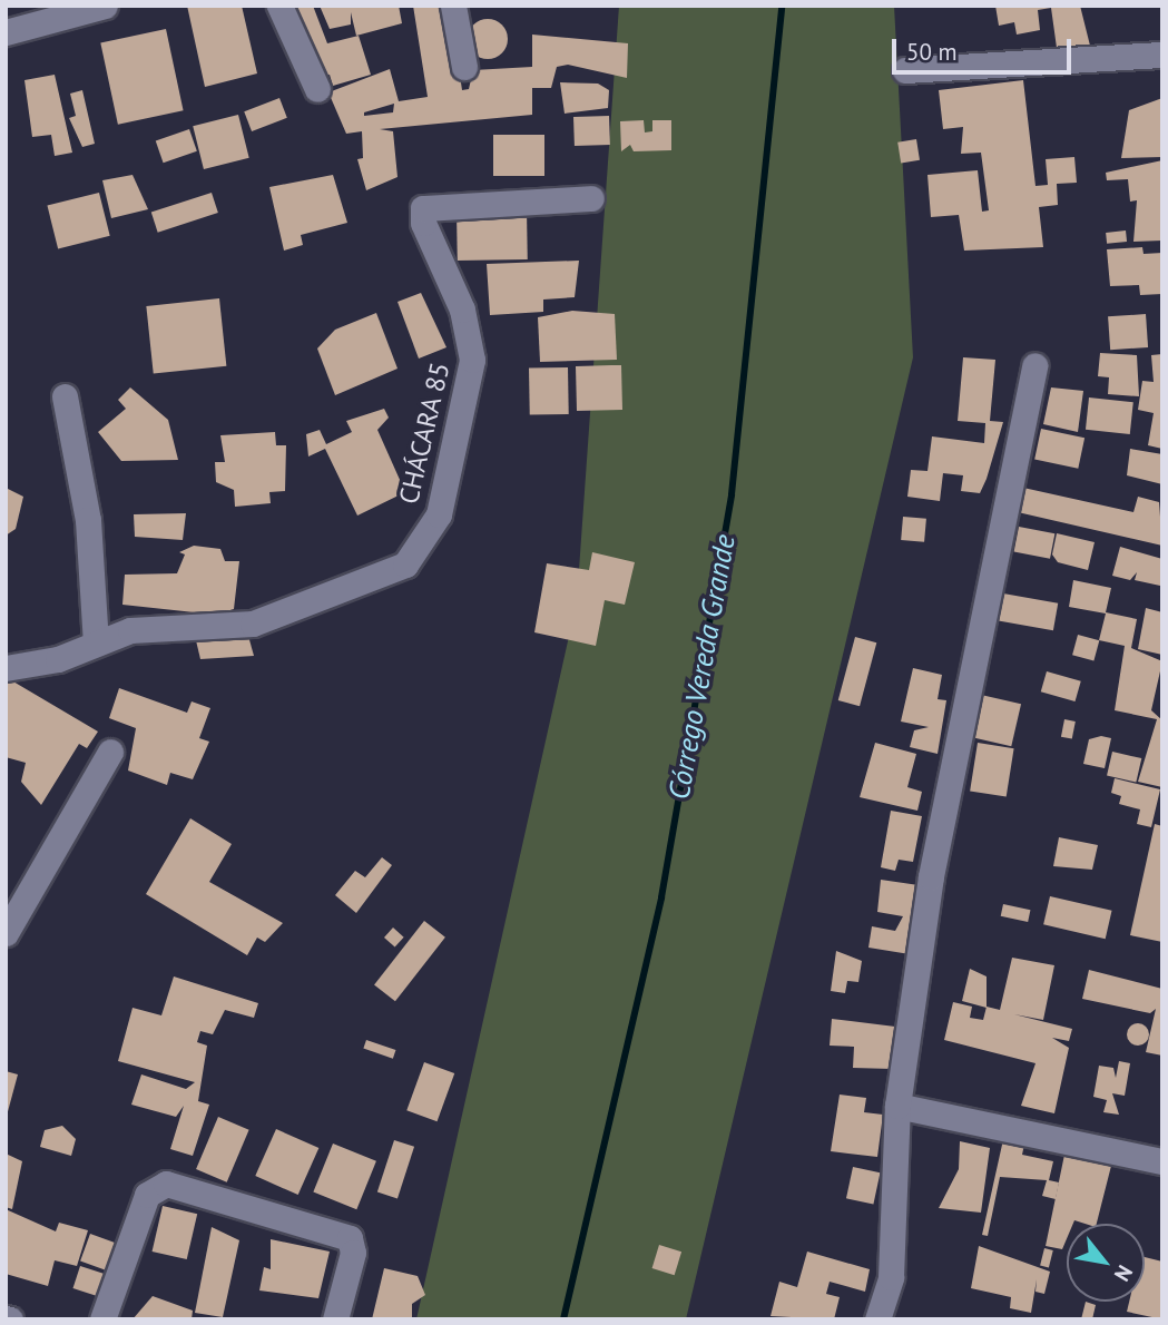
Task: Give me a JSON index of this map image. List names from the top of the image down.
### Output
{
  "streets": {
    "street": ["CHÁCARA 85"]
  },
  "water": ["Córrego Vereda Grande"],
  "scale_bar": "50 m",
  "north": "bottom right"
}
